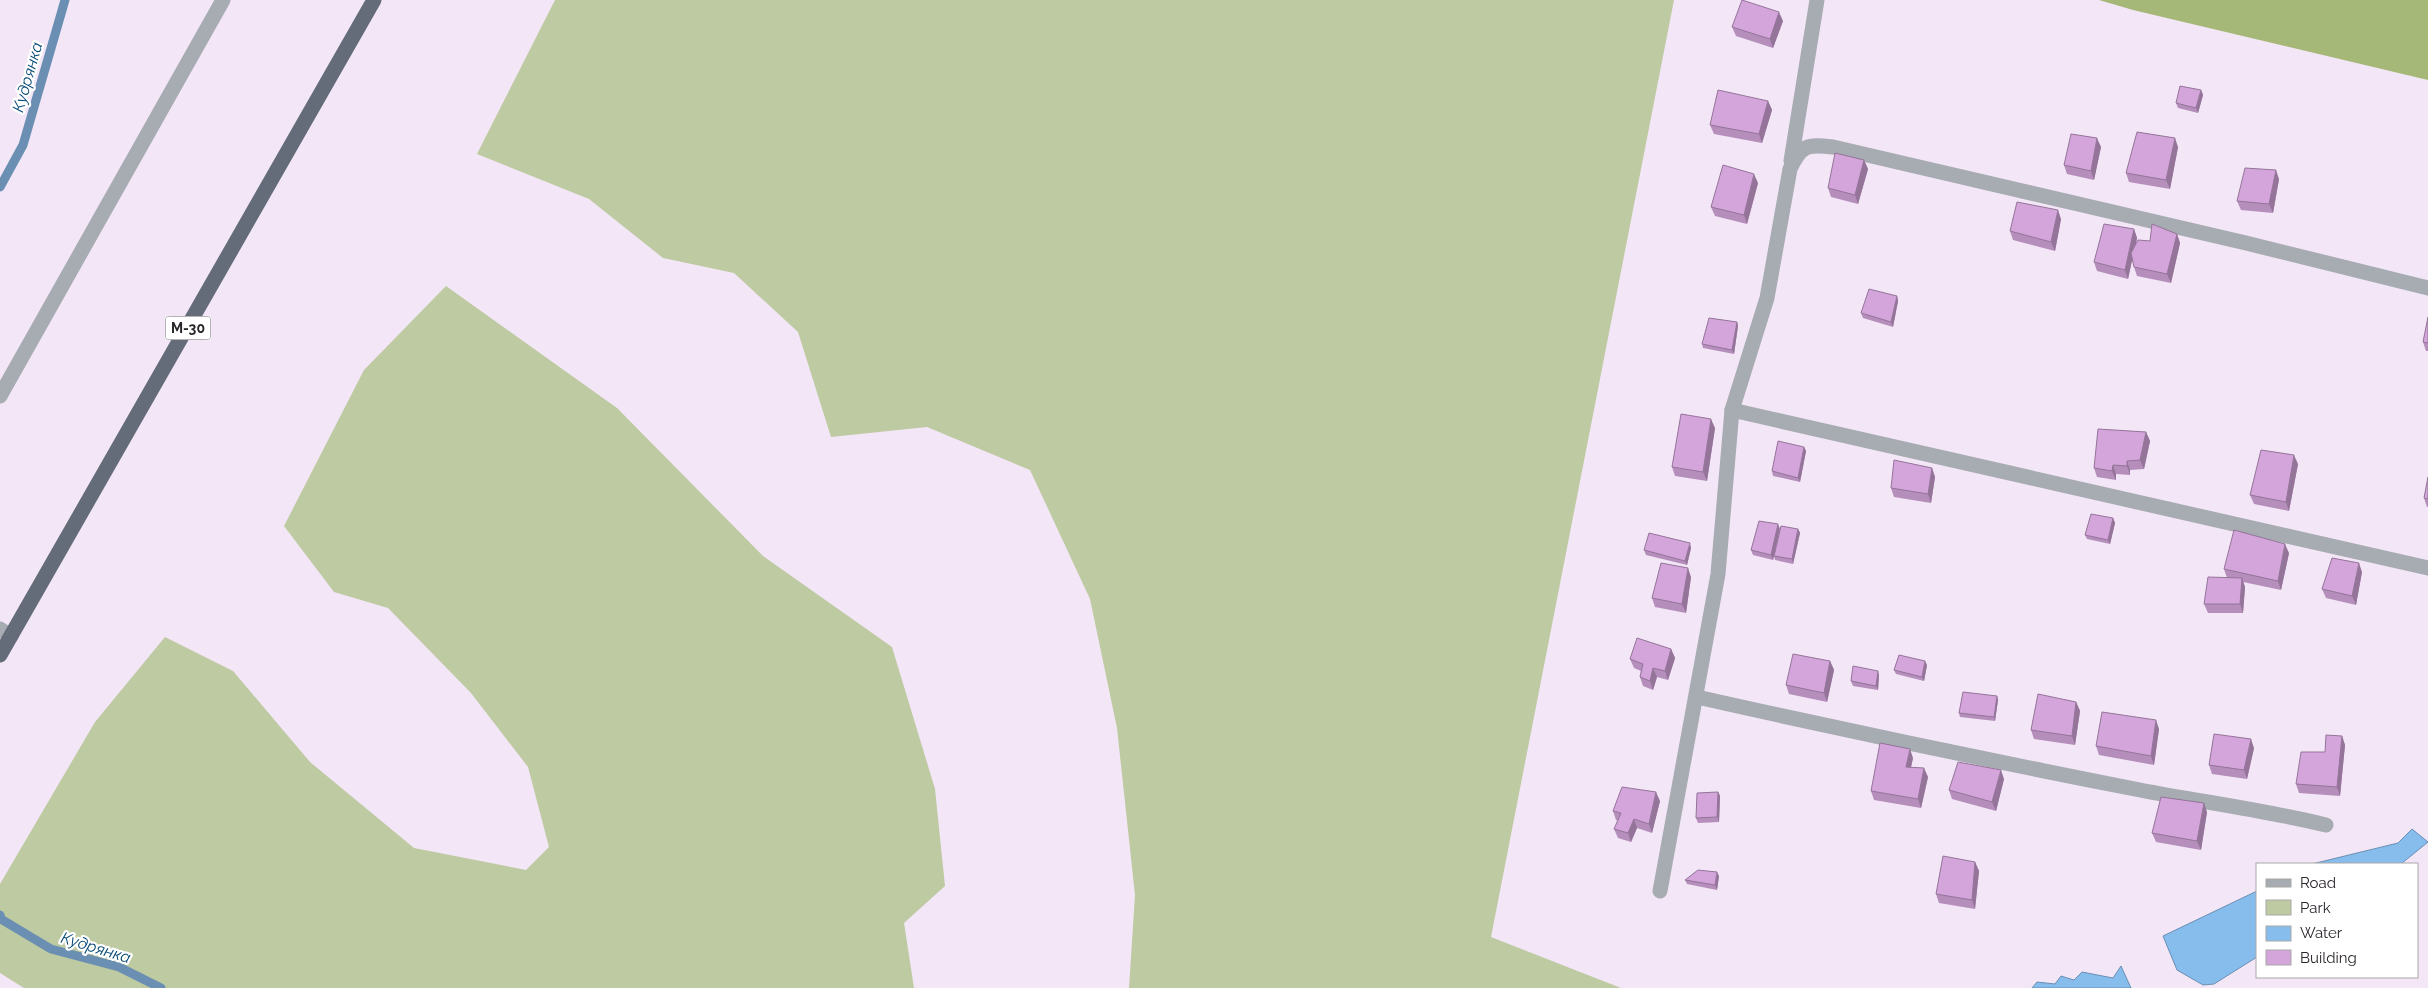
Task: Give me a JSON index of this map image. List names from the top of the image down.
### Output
{
  "streets": {
    "highway": ["М-30"]
  },
  "water": ["Кудрянка"],
  "legend": [
    "Road",
    "Park",
    "Water",
    "Building"
  ]
}
